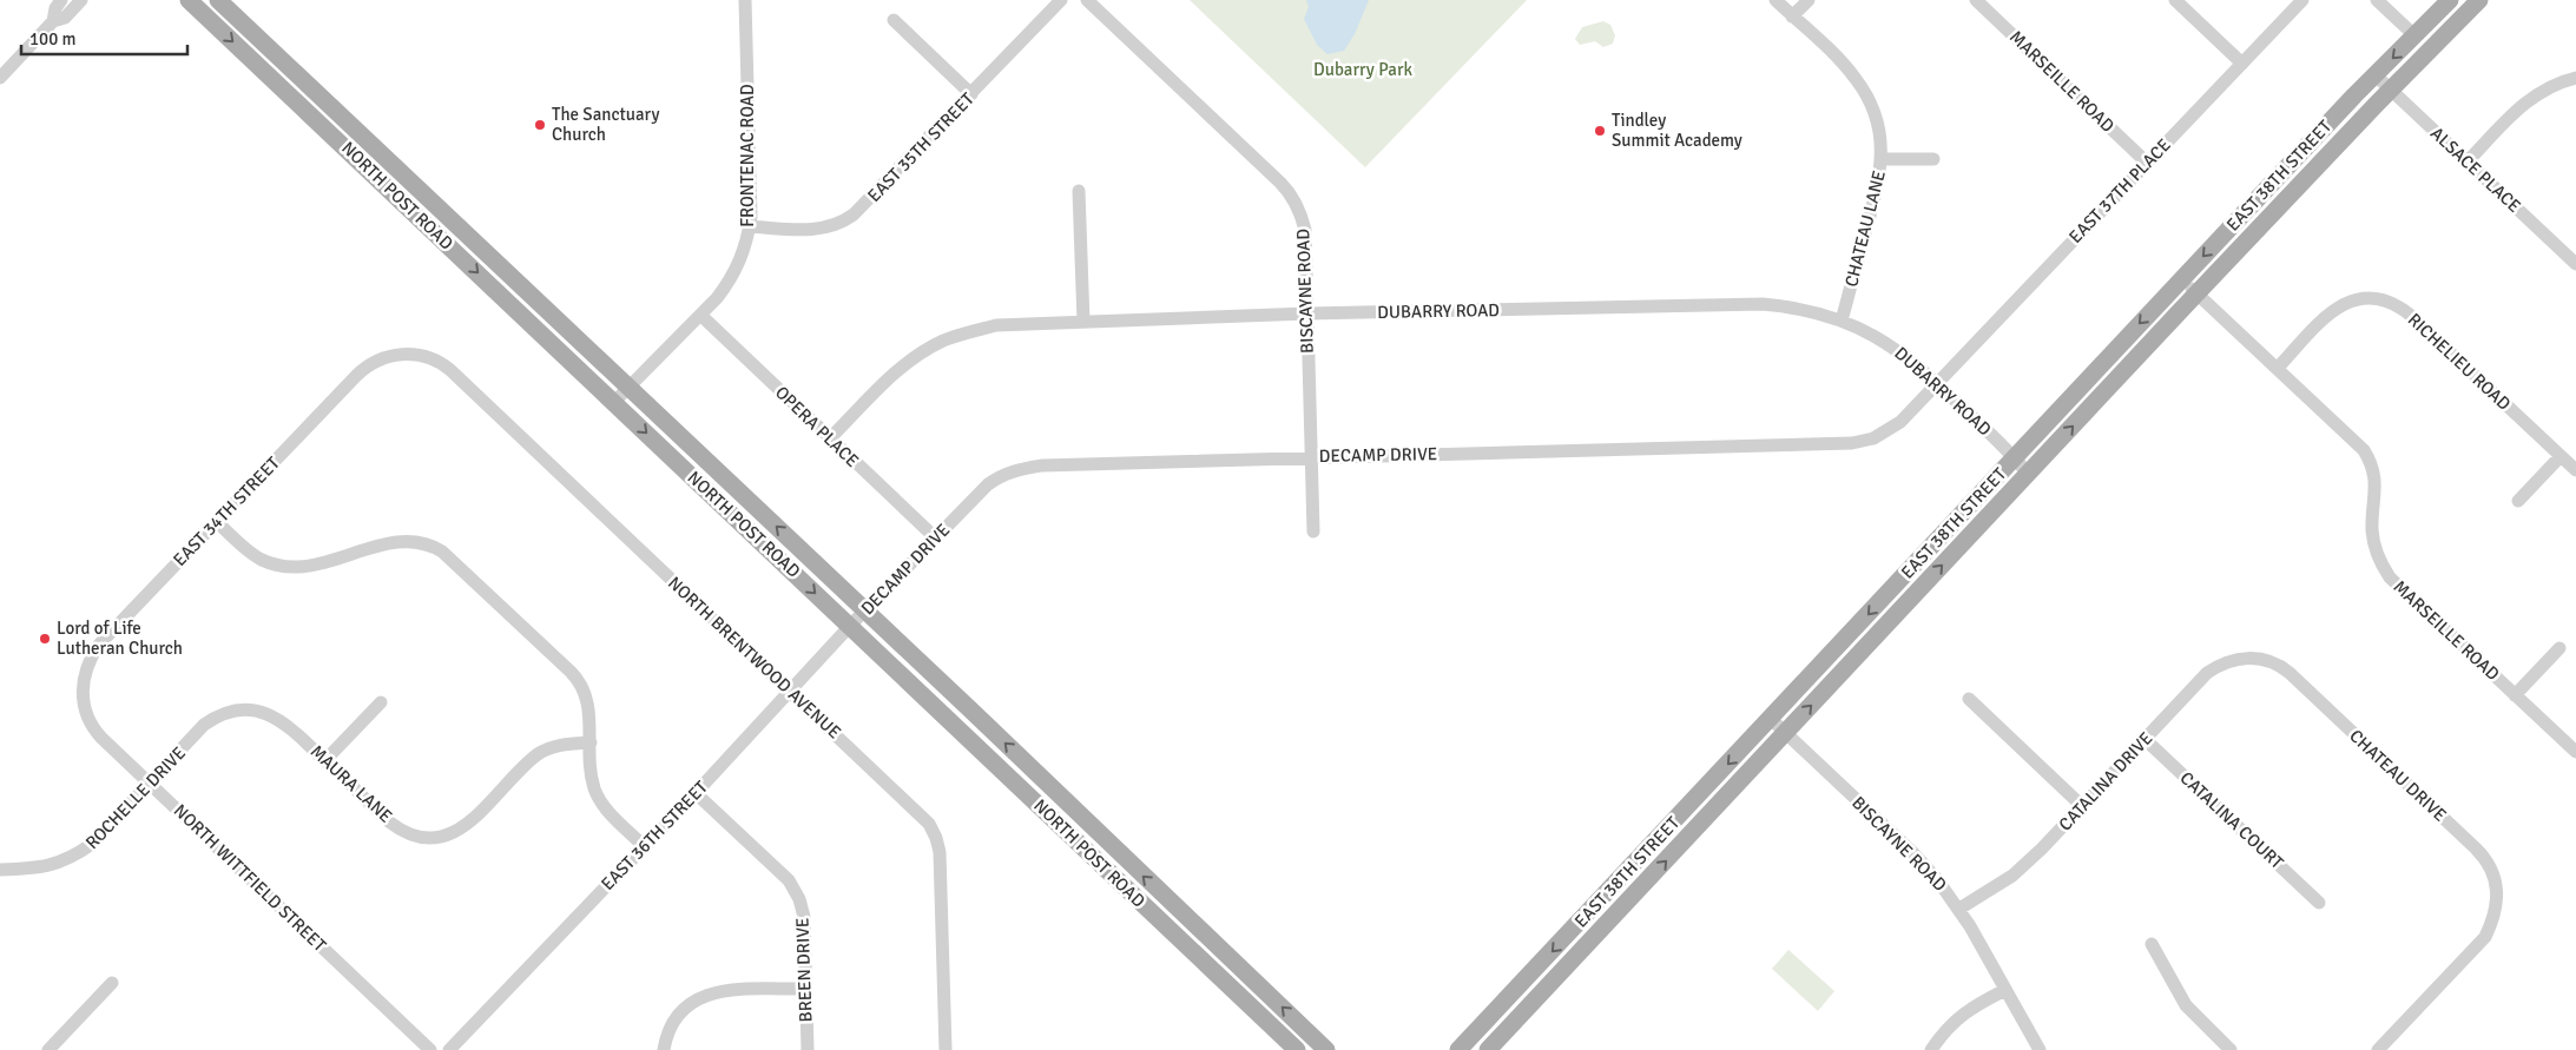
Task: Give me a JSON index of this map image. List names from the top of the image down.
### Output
{
  "streets": {
    "main road": ["EAST 38TH STREET", "NORTH POST ROAD"],
    "street": [
      "MARSEILLE ROAD",
      "EAST 35TH STREET",
      "FRONTENAC ROAD",
      "ALSACE PLACE",
      "EAST 37TH PLACE",
      "CHATEAU LANE",
      "BISCAYNE ROAD",
      "DUBARRY ROAD",
      "RICHELIEU ROAD",
      "OPERA PLACE",
      "DECAMP DRIVE",
      "EAST 34TH STREET",
      "NORTH BRENTWOOD AVENUE",
      "CHATEAU DRIVE",
      "CATALINA DRIVE",
      "MAURA LANE",
      "ROCHELLE DRIVE",
      "CATALINA COURT",
      "EAST 36TH STREET",
      "NORTH WITTFIELD STREET",
      "BREEN DRIVE"
    ]
  },
  "crossings": [
    ["MARSEILLE ROAD", "EAST 38TH STREET"],
    ["MARSEILLE ROAD", "EAST 37TH PLACE"],
    ["MARSEILLE ROAD", "RICHELIEU ROAD"],
    ["EAST 35TH STREET", "FRONTENAC ROAD"],
    ["FRONTENAC ROAD", "NORTH POST ROAD"],
    ["FRONTENAC ROAD", "OPERA PLACE"],
    ["ALSACE PLACE", "EAST 38TH STREET"],
    ["EAST 38TH STREET", "BISCAYNE ROAD"],
    ["EAST 38TH STREET", "DUBARRY ROAD"],
    ["EAST 37TH PLACE", "DUBARRY ROAD"],
    ["EAST 37TH PLACE", "DECAMP DRIVE"],
    ["NORTH POST ROAD", "DECAMP DRIVE"],
    ["NORTH POST ROAD", "EAST 36TH STREET"],
    ["CHATEAU LANE", "DUBARRY ROAD"],
    ["BISCAYNE ROAD", "DUBARRY ROAD"],
    ["BISCAYNE ROAD", "DECAMP DRIVE"],
    ["BISCAYNE ROAD", "CATALINA DRIVE"],
    ["DUBARRY ROAD", "OPERA PLACE"],
    ["DUBARRY ROAD", "DECAMP DRIVE"],
    ["OPERA PLACE", "DECAMP DRIVE"],
    ["DECAMP DRIVE", "EAST 36TH STREET"],
    ["EAST 34TH STREET", "NORTH BRENTWOOD AVENUE"],
    ["EAST 34TH STREET", "NORTH WITTFIELD STREET"],
    ["NORTH BRENTWOOD AVENUE", "EAST 36TH STREET"],
    ["CHATEAU DRIVE", "CATALINA DRIVE"],
    ["CATALINA DRIVE", "CATALINA COURT"],
    ["MAURA LANE", "ROCHELLE DRIVE"],
    ["ROCHELLE DRIVE", "NORTH WITTFIELD STREET"],
    ["EAST 36TH STREET", "BREEN DRIVE"]
  ],
  "parks": ["Dubarry Park"],
  "places": ["The Sanctuary Church", "Tindley Summit Academy", "Lord of Life Lutheran Church"],
  "scale_bar": "100 m"
}
